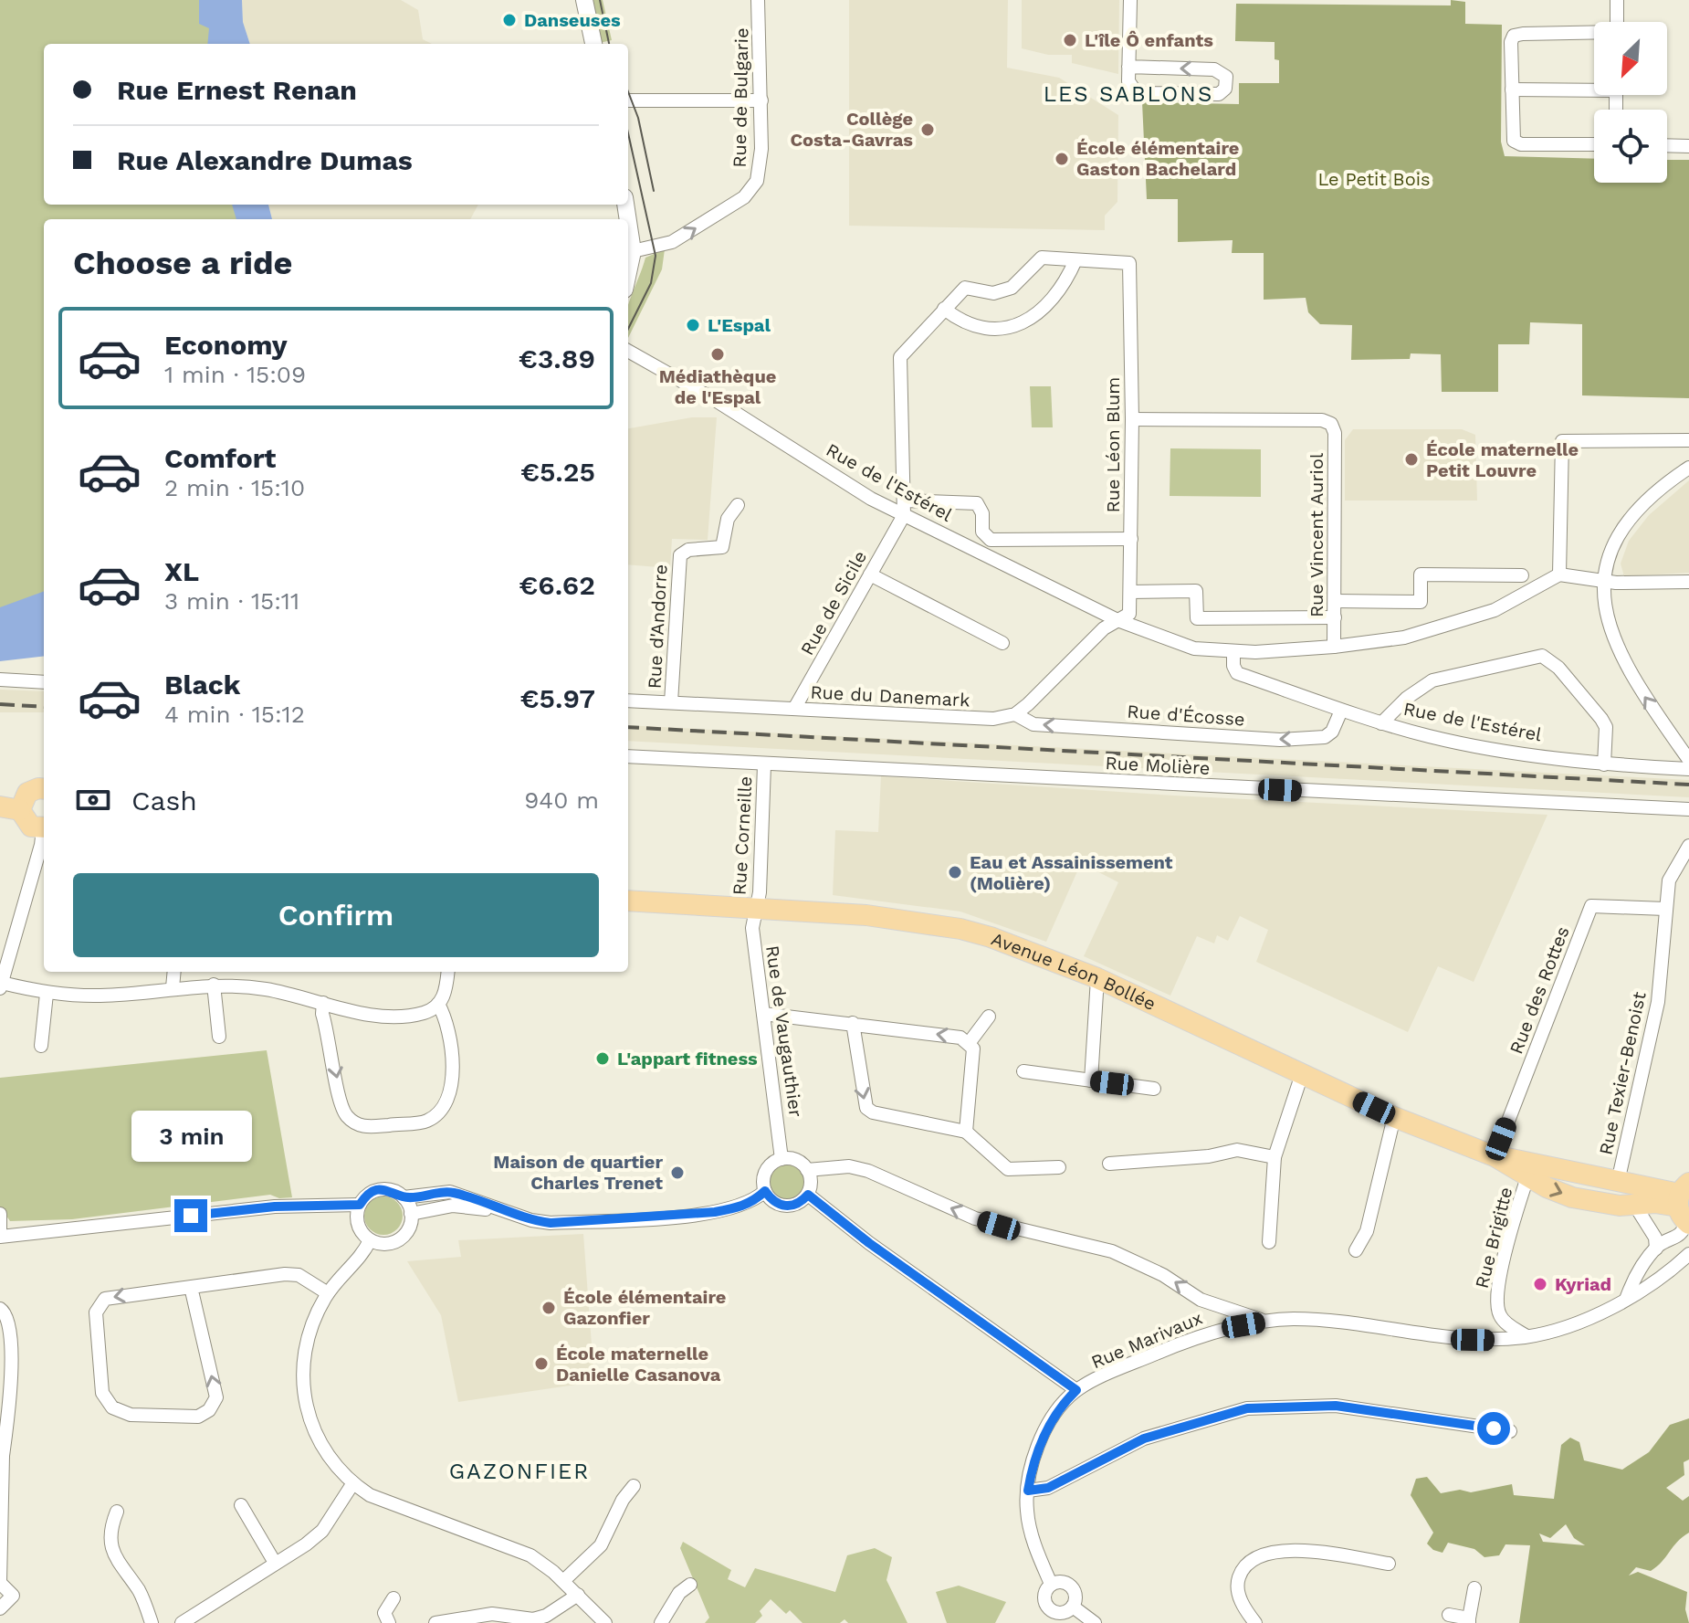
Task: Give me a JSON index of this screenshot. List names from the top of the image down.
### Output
{
  "streets": {
    "main road": ["Avenue Léon Bollée"],
    "street": [
      "Rue de Bulgarie",
      "Rue Léon Blum",
      "Rue de l'Estérel",
      "Rue Vincent Auriol",
      "Rue de Sicile",
      "Rue d'Andorre",
      "Rue du Danemark",
      "Rue d'Écosse",
      "Rue Molière",
      "Rue Corneille",
      "Rue des Rottes",
      "Rue de Vaugauthier",
      "Rue Texier-Benoist",
      "Rue Brigitte",
      "Rue Marivaux"
    ]
  },
  "crossings": [
    ["Rue Léon Blum", "Rue de l'Estérel"],
    ["Rue Léon Blum", "Rue Vincent Auriol"],
    ["Rue de l'Estérel", "Rue Vincent Auriol"],
    ["Rue de l'Estérel", "Rue de Sicile"],
    ["Rue de l'Estérel", "Rue d'Écosse"],
    ["Rue de Sicile", "Rue du Danemark"],
    ["Rue d'Andorre", "Rue du Danemark"],
    ["Rue du Danemark", "Rue d'Écosse"],
    ["Rue Molière", "Rue Corneille"],
    ["Rue Corneille", "Avenue Léon Bollée"],
    ["Rue Corneille", "Rue de Vaugauthier"],
    ["Avenue Léon Bollée", "Rue des Rottes"],
    ["Avenue Léon Bollée", "Rue de Vaugauthier"],
    ["Avenue Léon Bollée", "Rue Texier-Benoist"],
    ["Avenue Léon Bollée", "Rue Brigitte"],
    ["Rue des Rottes", "Rue Texier-Benoist"]
  ],
  "one_way": ["Rue de Bulgarie", "Rue d'Écosse"],
  "districts": ["LES SABLONS", "GAZONFIER"],
  "parks": ["Le Petit Bois"],
  "places": [
    "Danseuses",
    "L'île Ô enfants",
    "Collège Costa-Gavras",
    "École élémentaire Gaston Bachelard",
    "L'Espal",
    "Médiathèque de l'Espal",
    "École maternelle Petit Louvre",
    "Eau et Assainissement (Molière)",
    "L'appart fitness",
    "Maison de quartier Charles Trenet",
    "Kyriad",
    "École élémentaire Gazonfier",
    "École maternelle Danielle Casanova"
  ],
  "north": "bottom left",
  "page": {
    "banner": ["Rue Ernest Renan", "Rue Alexandre Dumas"],
    "heading": "Choose a ride",
    "list": [
      {
        "name": "Economy",
        "note": "1 min · 15:09",
        "value": "€3.89"
      },
      {
        "name": "Comfort",
        "note": "2 min · 15:10",
        "value": "€5.25"
      },
      {
        "name": "XL",
        "note": "3 min · 15:11",
        "value": "€6.62"
      },
      {
        "name": "Black",
        "note": "4 min · 15:12",
        "value": "€5.97"
      }
    ],
    "pay": ["Cash", "940 m"],
    "buttons": "Confirm",
    "bubble": "3 min"
  }
}
